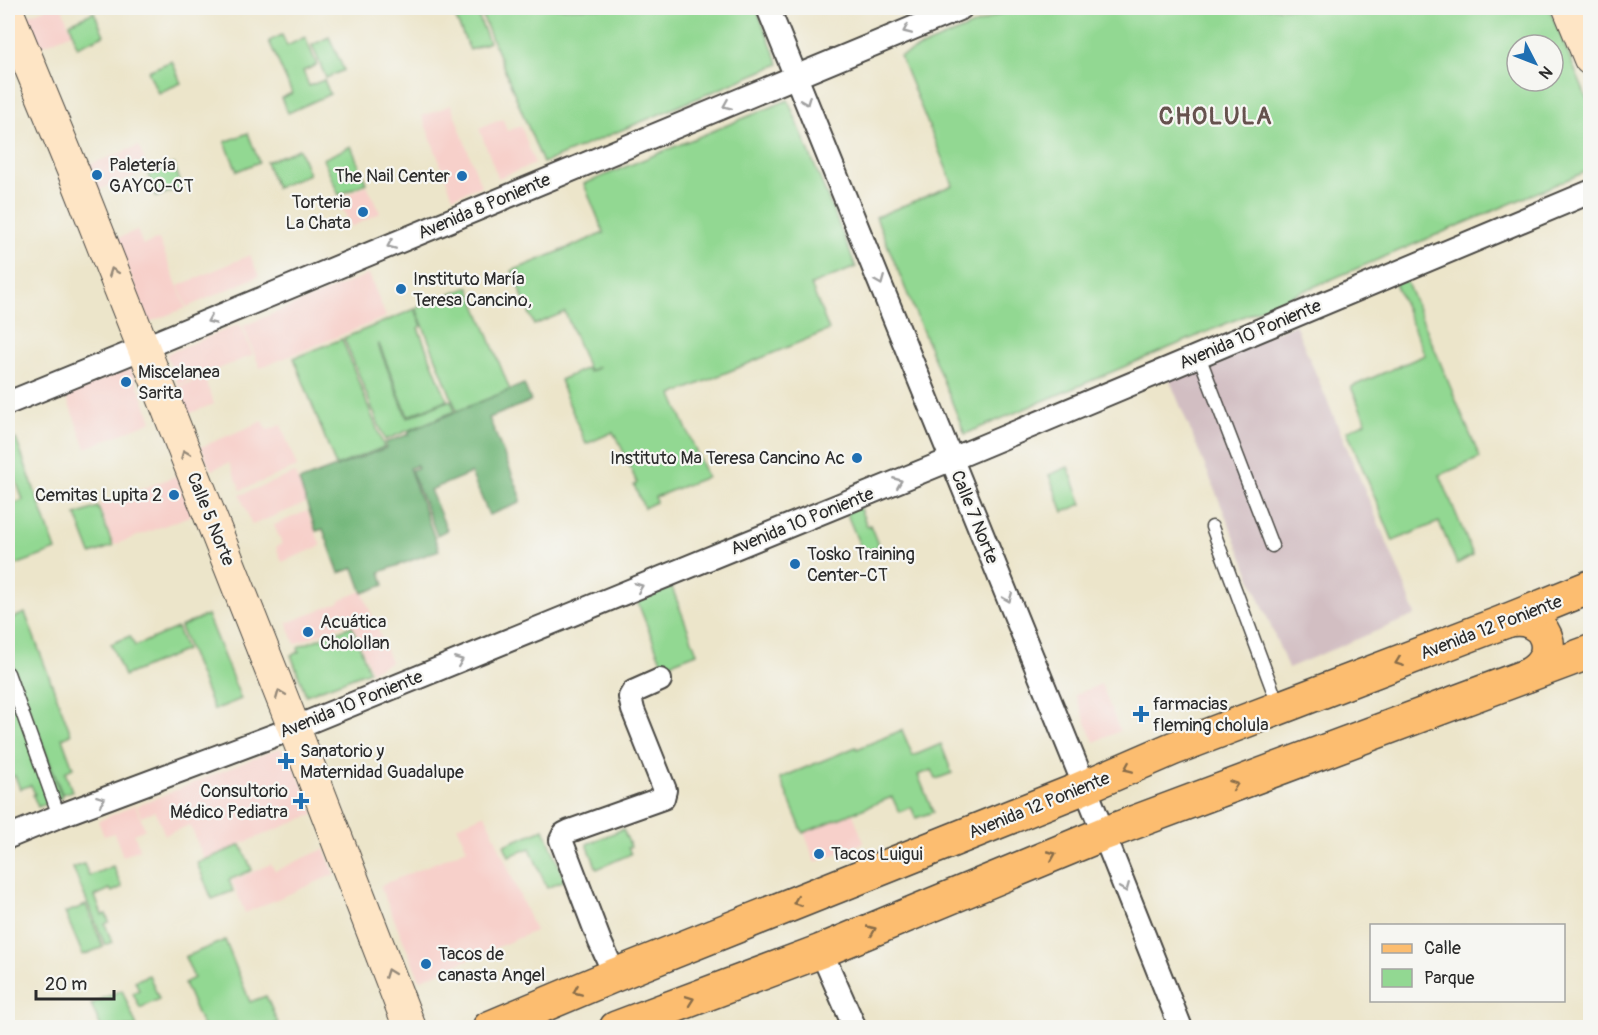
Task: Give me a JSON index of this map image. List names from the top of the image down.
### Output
{
  "streets": {
    "main road": ["Avenida 12 Poniente"],
    "street": [
      "Avenida 8 Poniente",
      "Avenida 10 Poniente",
      "Calle 7 Norte",
      "Calle 5 Norte"
    ]
  },
  "crossings": [
    ["Avenida 8 Poniente", "Calle 7 Norte"],
    ["Avenida 8 Poniente", "Calle 5 Norte"],
    ["Avenida 10 Poniente", "Calle 7 Norte"],
    ["Avenida 10 Poniente", "Calle 5 Norte"],
    ["Calle 7 Norte", "Avenida 12 Poniente"]
  ],
  "one_way": [
    "Avenida 8 Poniente",
    "Avenida 10 Poniente",
    "Calle 7 Norte",
    "Calle 5 Norte"
  ],
  "districts": ["CHOLULA"],
  "places": {
    "other": [
      "Paletería GAYCO-CT",
      "The Nail Center",
      "Torteria La Chata",
      "Instituto María Teresa Cancino,",
      "Miscelanea Sarita",
      "Instituto Ma Teresa Cancino Ac",
      "Cemitas Lupita 2",
      "Tosko Training Center-CT",
      "Acuática Cholollan",
      "Tacos Luigui",
      "Tacos de canasta Angel"
    ],
    "health": ["farmacias fleming cholula", "Sanatorio y Maternidad Guadalupe", "Consultorio Médico Pediatra"]
  },
  "legend": ["Calle", "Parque"],
  "scale_bar": "20 m",
  "north": "bottom right"
}
